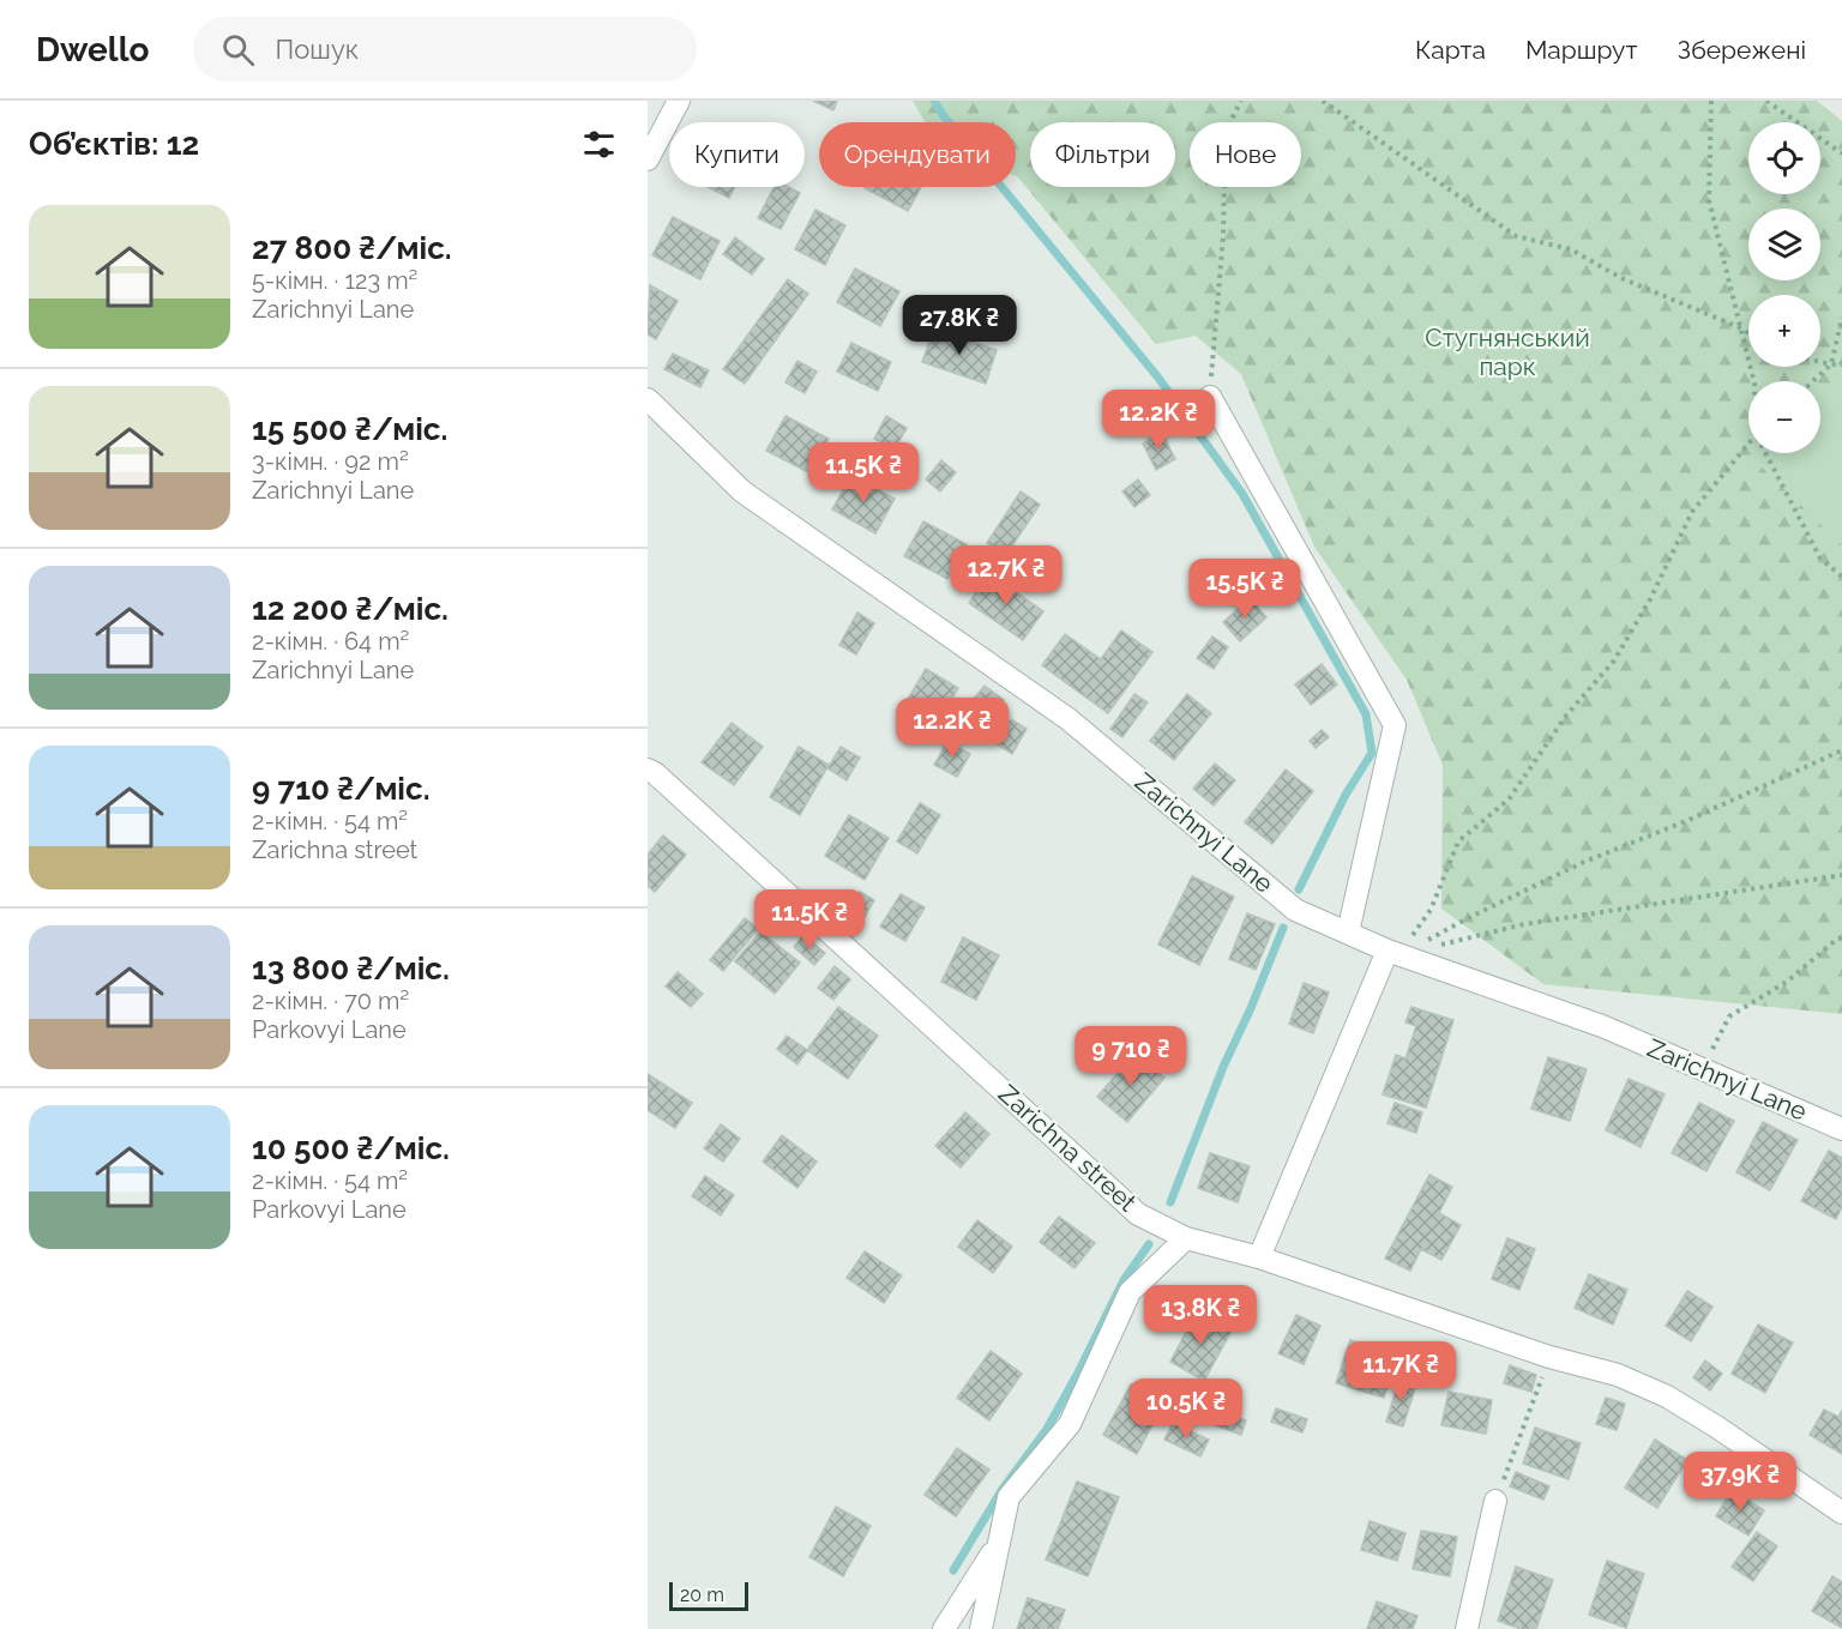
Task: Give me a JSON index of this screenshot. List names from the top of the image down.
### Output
{
  "streets": {
    "street": ["Zarichnyi Lane", "Zarichna street"]
  },
  "parks": ["Стугнянський парк"],
  "scale_bar": "20 m",
  "page": {
    "header": "Dwello",
    "search": "Пошук",
    "nav": ["Карта", "Маршрут", "Збережені"],
    "heading": "Об’єктів: 12",
    "map_buttons": ["+", "−"],
    "chip": [
      "Купити",
      "Орендувати",
      "Фільтри",
      "Нове"
    ],
    "list": [
      {
        "name": "27 800 ₴/міс.",
        "note": "5-кімн. · 123 m² · Zarichnyi Lane"
      },
      {
        "name": "15 500 ₴/міс.",
        "note": "3-кімн. · 92 m² · Zarichnyi Lane"
      },
      {
        "name": "12 200 ₴/міс.",
        "note": "2-кімн. · 64 m² · Zarichnyi Lane"
      },
      {
        "name": "9 710 ₴/міс.",
        "note": "2-кімн. · 54 m² · Zarichna street"
      },
      {
        "name": "13 800 ₴/міс.",
        "note": "2-кімн. · 70 m² · Parkovyi Lane"
      },
      {
        "name": "10 500 ₴/міс.",
        "note": "2-кімн. · 54 m² · Parkovyi Lane"
      }
    ],
    "price": [
      "27.8K ₴",
      "12.2K ₴",
      "11.5K ₴",
      "12.7K ₴",
      "15.5K ₴",
      "12.2K ₴",
      "11.5K ₴",
      "9 710 ₴",
      "13.8K ₴",
      "11.7K ₴",
      "10.5K ₴",
      "37.9K ₴"
    ],
    "scale": "20 m"
  }
}
